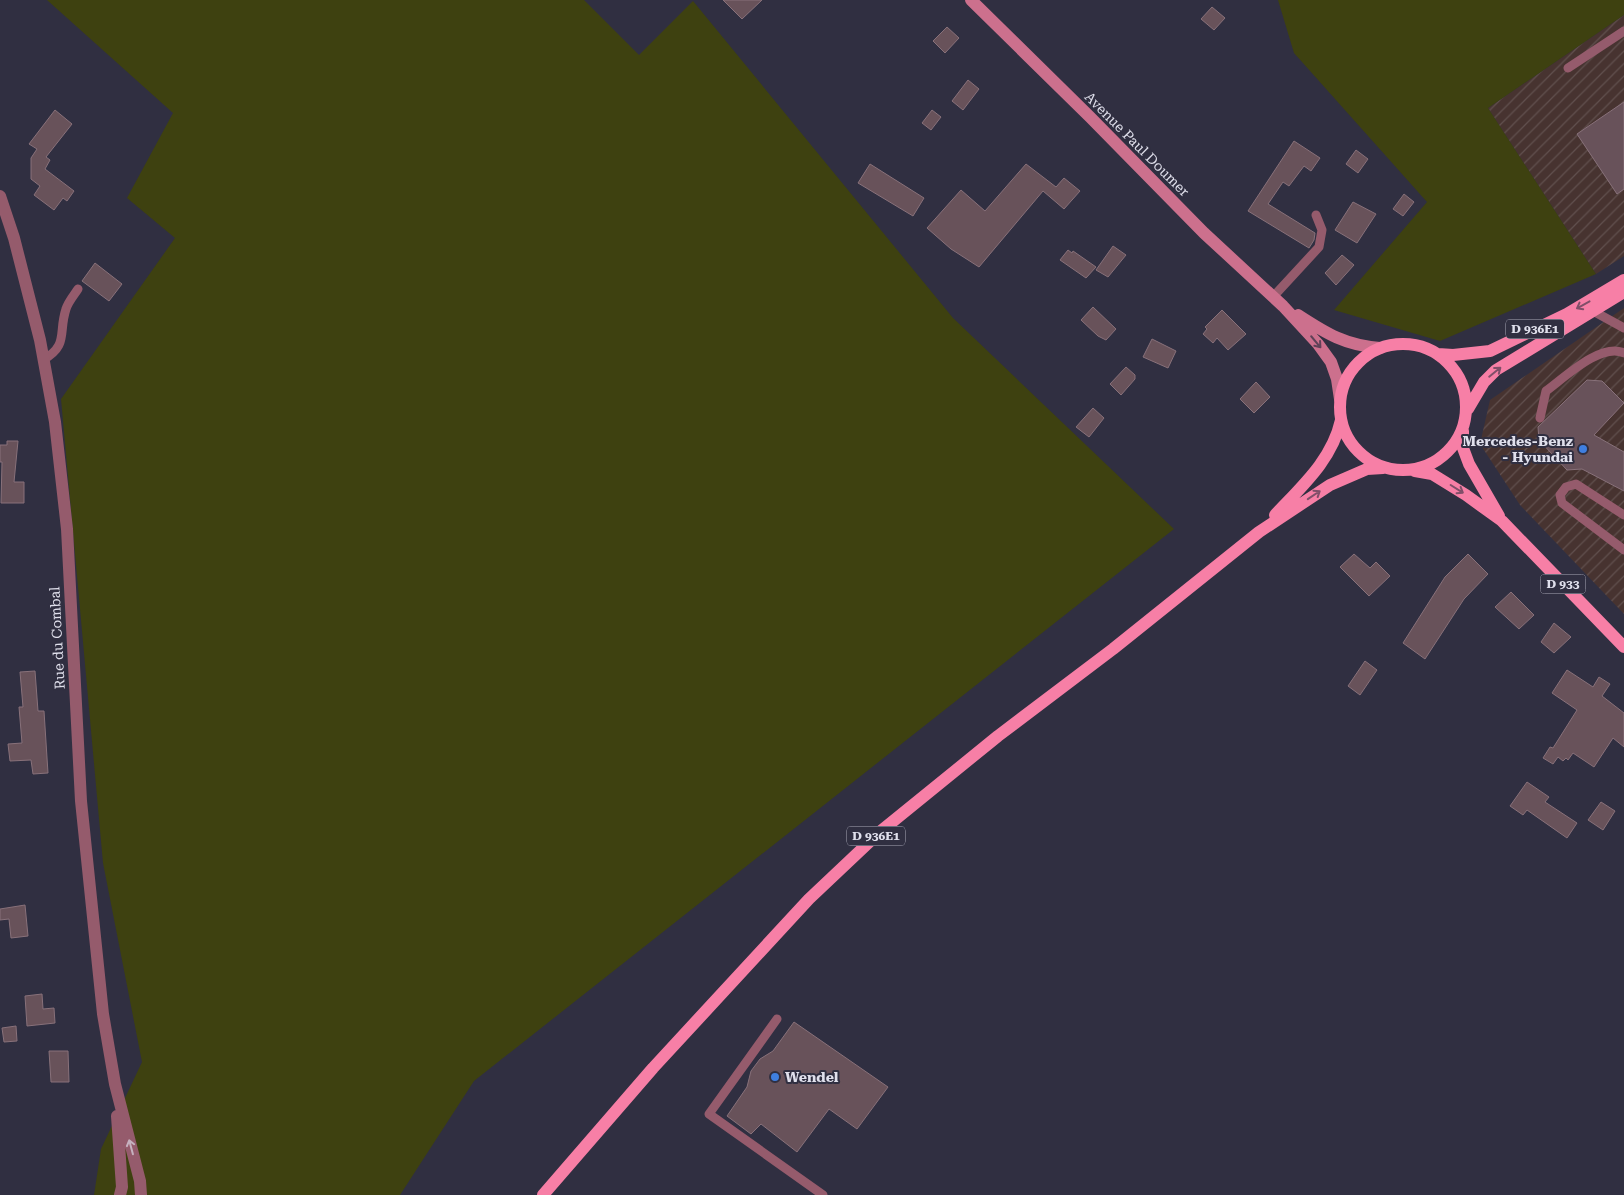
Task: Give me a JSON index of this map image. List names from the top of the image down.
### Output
{
  "streets": {
    "main road": ["Avenue Paul Doumer", "D 936E1", "D 933"],
    "street": ["Rue du Combal"]
  },
  "crossings": [
    ["D 936E1", "D 933"]
  ],
  "places": ["Mercedes-Benz - Hyundai", "Wendel"]
}
